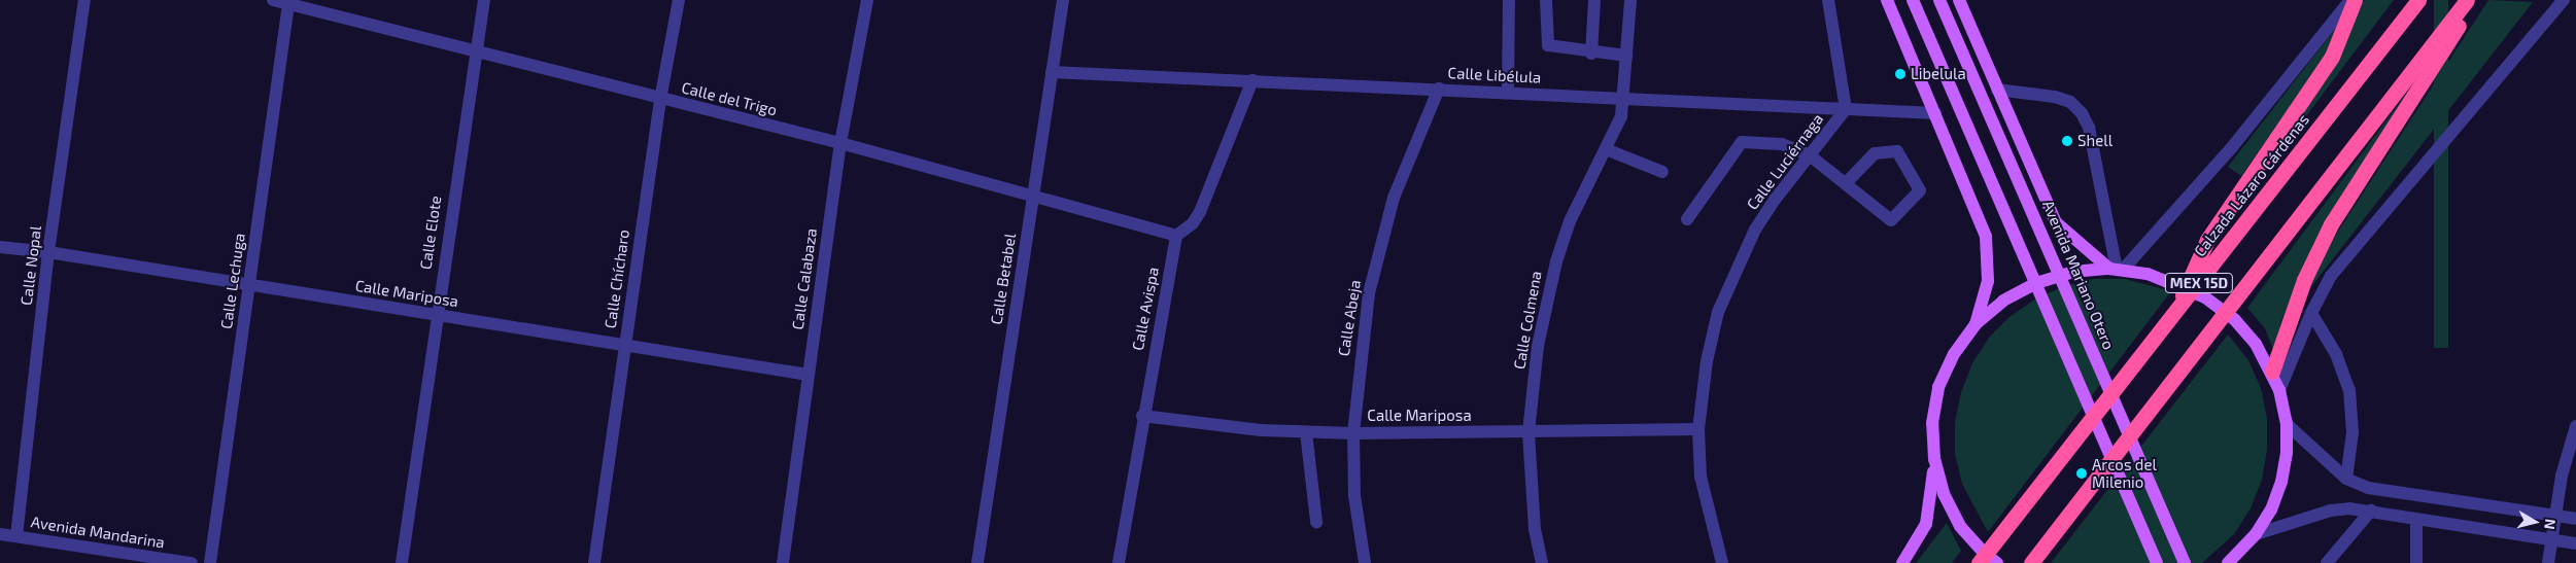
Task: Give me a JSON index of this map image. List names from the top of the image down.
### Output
{
  "streets": {
    "highway": ["Calzada Lázaro Cárdenas", "MEX 15D"],
    "main road": ["Avenida Mariano Otero"],
    "street": [
      "Calle Libélula",
      "Calle del Trigo",
      "Calle Luciérnaga",
      "Calle Elote",
      "Calle Nopal",
      "Calle Chícharo",
      "Calle Calabaza",
      "Calle Betabel",
      "Calle Lechuga",
      "Calle Mariposa",
      "Calle Avispa",
      "Calle Abeja",
      "Calle Colmena",
      "Avenida Mandarina"
    ]
  },
  "crossings": [
    ["Calle Libélula", "Calle Luciérnaga"],
    ["Calle Libélula", "Calle Betabel"],
    ["Calle Libélula", "Calle Abeja"],
    ["Calle Libélula", "Calle Colmena"],
    ["Calle del Trigo", "Calle Elote"],
    ["Calle del Trigo", "Calle Chícharo"],
    ["Calle del Trigo", "Calle Calabaza"],
    ["Calle del Trigo", "Calle Betabel"],
    ["Calle del Trigo", "Calle Lechuga"],
    ["Calle del Trigo", "Calle Avispa"],
    ["Calle Luciérnaga", "Calle Mariposa"],
    ["Calle Elote", "Calle Mariposa"],
    ["Calle Nopal", "Calle Mariposa"],
    ["Calle Nopal", "Avenida Mandarina"],
    ["Calle Chícharo", "Calle Mariposa"],
    ["Calle Calabaza", "Calle Mariposa"],
    ["Calle Lechuga", "Calle Mariposa"],
    ["Calle Mariposa", "Calle Avispa"],
    ["Calle Mariposa", "Calle Abeja"],
    ["Calle Mariposa", "Calle Colmena"]
  ],
  "places": ["Libelula", "Shell", "Arcos del Milenio"],
  "north": "right"
}
